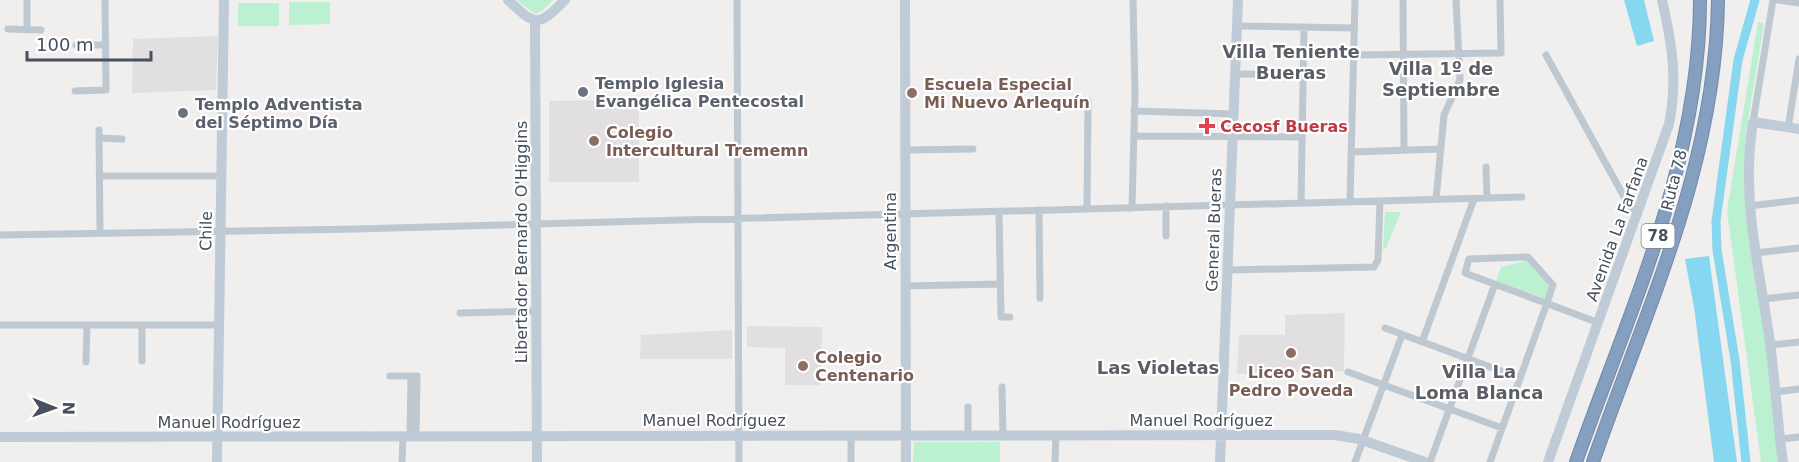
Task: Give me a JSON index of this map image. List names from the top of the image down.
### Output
{
  "streets": {
    "highway": ["Ruta 78", "78"],
    "street": [
      "Avenida La Farfana",
      "General Bueras",
      "Chile",
      "Argentina",
      "Libertador Bernardo O'Higgins",
      "Manuel Rodríguez"
    ]
  },
  "crossings": [
    ["General Bueras", "Manuel Rodríguez"],
    ["Chile", "Manuel Rodríguez"],
    ["Argentina", "Manuel Rodríguez"],
    ["Libertador Bernardo O'Higgins", "Manuel Rodríguez"]
  ],
  "districts": [
    "Villa Teniente Bueras",
    "Villa 1º de Septiembre",
    "Las Violetas",
    "Villa La Loma Blanca"
  ],
  "places": {
    "other": [
      "Templo Iglesia Evangélica Pentecostal",
      "Escuela Especial Mi Nuevo Arlequín",
      "Templo Adventista del Séptimo Día",
      "Colegio Intercultural Trememn",
      "Liceo San Pedro Poveda",
      "Colegio Centenario"
    ],
    "health": ["Cecosf Bueras"]
  },
  "scale_bar": "100 m",
  "north": "right"
}
